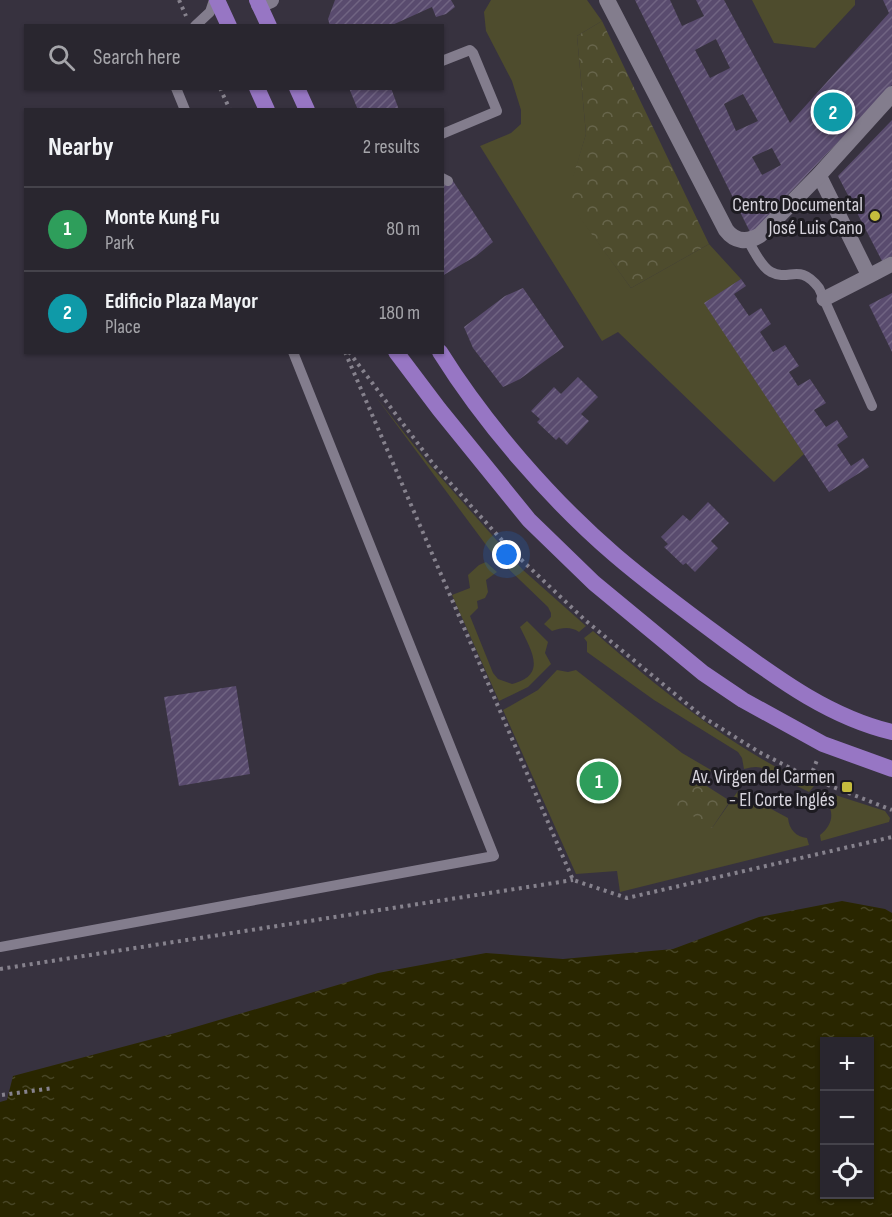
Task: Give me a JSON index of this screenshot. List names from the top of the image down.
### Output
{
  "places": {
    "other": ["Centro Documental José Luis Cano"],
    "transit": ["Av. Virgen del Carmen - El Corte Inglés"]
  },
  "page": {
    "search": "Search here",
    "pins": ["2", "1"],
    "heading": ["Nearby", "2 results"],
    "list": [
      {
        "mark": "1",
        "name": "Monte Kung Fu",
        "note": "Park",
        "value": "80 m"
      },
      {
        "mark": "2",
        "name": "Edificio Plaza Mayor",
        "note": "Place",
        "value": "180 m"
      }
    ],
    "map_buttons": ["+", "−"]
  }
}
